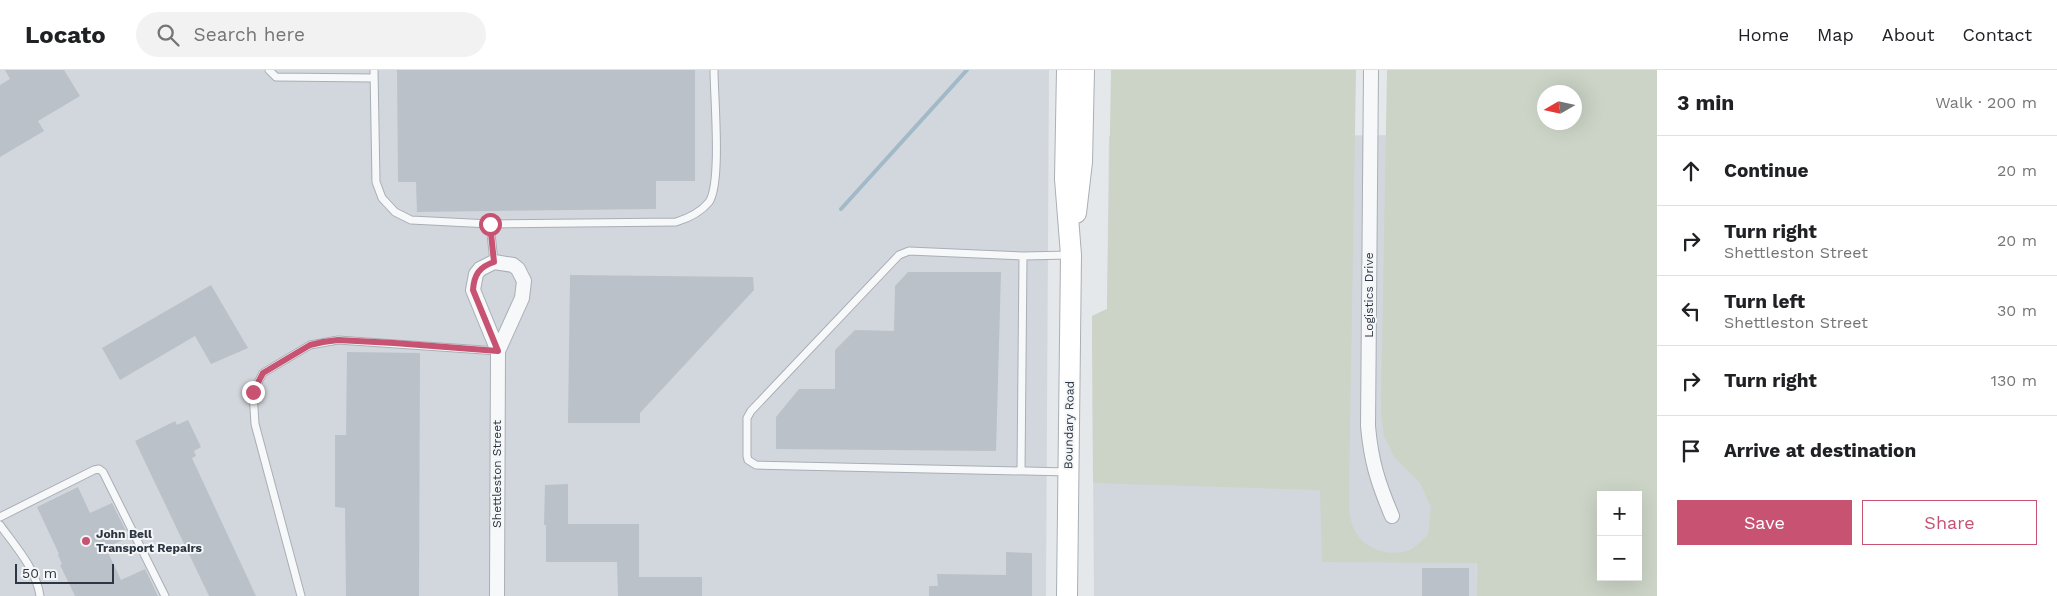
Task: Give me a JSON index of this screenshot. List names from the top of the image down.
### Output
{
  "streets": {
    "main road": ["Boundary Road"],
    "street": ["Logistics Drive", "Shettleston Street"]
  },
  "places": ["John Bell Transport Repairs"],
  "scale_bar": "50 m",
  "north": "left",
  "page": {
    "header": "Locato",
    "search": "Search here",
    "nav": [
      "Home",
      "Map",
      "About",
      "Contact"
    ],
    "heading": ["3 min", "Walk · 200 m"],
    "list": [
      ["Continue", "20 m"],
      ["Turn right", "Shettleston Street", "20 m"],
      ["Turn left", "Shettleston Street", "30 m"],
      ["Turn right", "130 m"],
      "Arrive at destination"
    ],
    "buttons": ["Save", "Share"],
    "map_buttons": ["+", "−"],
    "scale": "50 m"
  }
}
